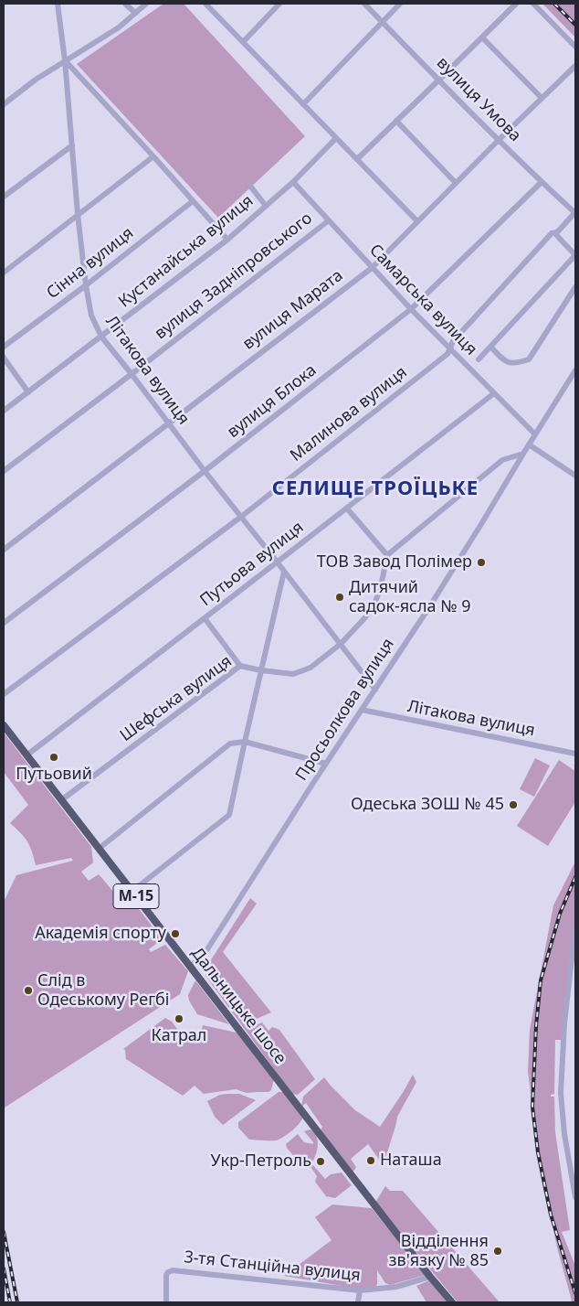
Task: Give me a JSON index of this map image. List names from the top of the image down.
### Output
{
  "streets": {
    "main road": ["М-15", "Дальницьке шосе"],
    "street": [
      "вулиця Умова",
      "Кустанайська вулиця",
      "Сінна вулиця",
      "вулиця Задніпровського",
      "Самарська вулиця",
      "вулиця Марата",
      "Літакова вулиця",
      "вулиця Блока",
      "Малинова вулиця",
      "Путьова вулиця",
      "Шефська вулиця",
      "Просьолкова вулиця",
      "3-тя Станційна вулиця"
    ]
  },
  "crossings": [
    ["вулиця Умова", "вулиця Марата"],
    ["вулиця Умова", "вулиця Блока"],
    ["вулиця Умова", "Малинова вулиця"],
    ["Кустанайська вулиця", "Самарська вулиця"],
    ["Кустанайська вулиця", "Літакова вулиця"],
    ["Сінна вулиця", "Літакова вулиця"],
    ["вулиця Задніпровського", "Самарська вулиця"],
    ["вулиця Задніпровського", "Літакова вулиця"],
    ["Самарська вулиця", "вулиця Марата"],
    ["Самарська вулиця", "вулиця Блока"],
    ["Самарська вулиця", "Малинова вулиця"],
    ["Самарська вулиця", "Путьова вулиця"],
    ["Самарська вулиця", "Просьолкова вулиця"],
    ["вулиця Марата", "Літакова вулиця"],
    ["Літакова вулиця", "вулиця Блока"],
    ["Літакова вулиця", "Малинова вулиця"],
    ["Літакова вулиця", "Путьова вулиця"],
    ["Літакова вулиця", "Шефська вулиця"],
    ["Літакова вулиця", "Просьолкова вулиця"],
    ["Путьова вулиця", "Дальницьке шосе"],
    ["Шефська вулиця", "Дальницьке шосе"],
    ["Просьолкова вулиця", "Дальницьке шосе"],
    ["Дальницьке шосе", "3-тя Станційна вулиця"]
  ],
  "districts": ["СЕЛИЩЕ ТРОЇЦЬКЕ"],
  "places": [
    "ТОВ Завод Полімер",
    "Дитячий садок-ясла № 9",
    "Путьовий",
    "Одеська ЗОШ № 45",
    "Академія спорту",
    "Слід в Одеському Регбі",
    "Катрал",
    "Наташа",
    "Укр-Петроль",
    "Відділення зв'язку № 85"
  ]
}
